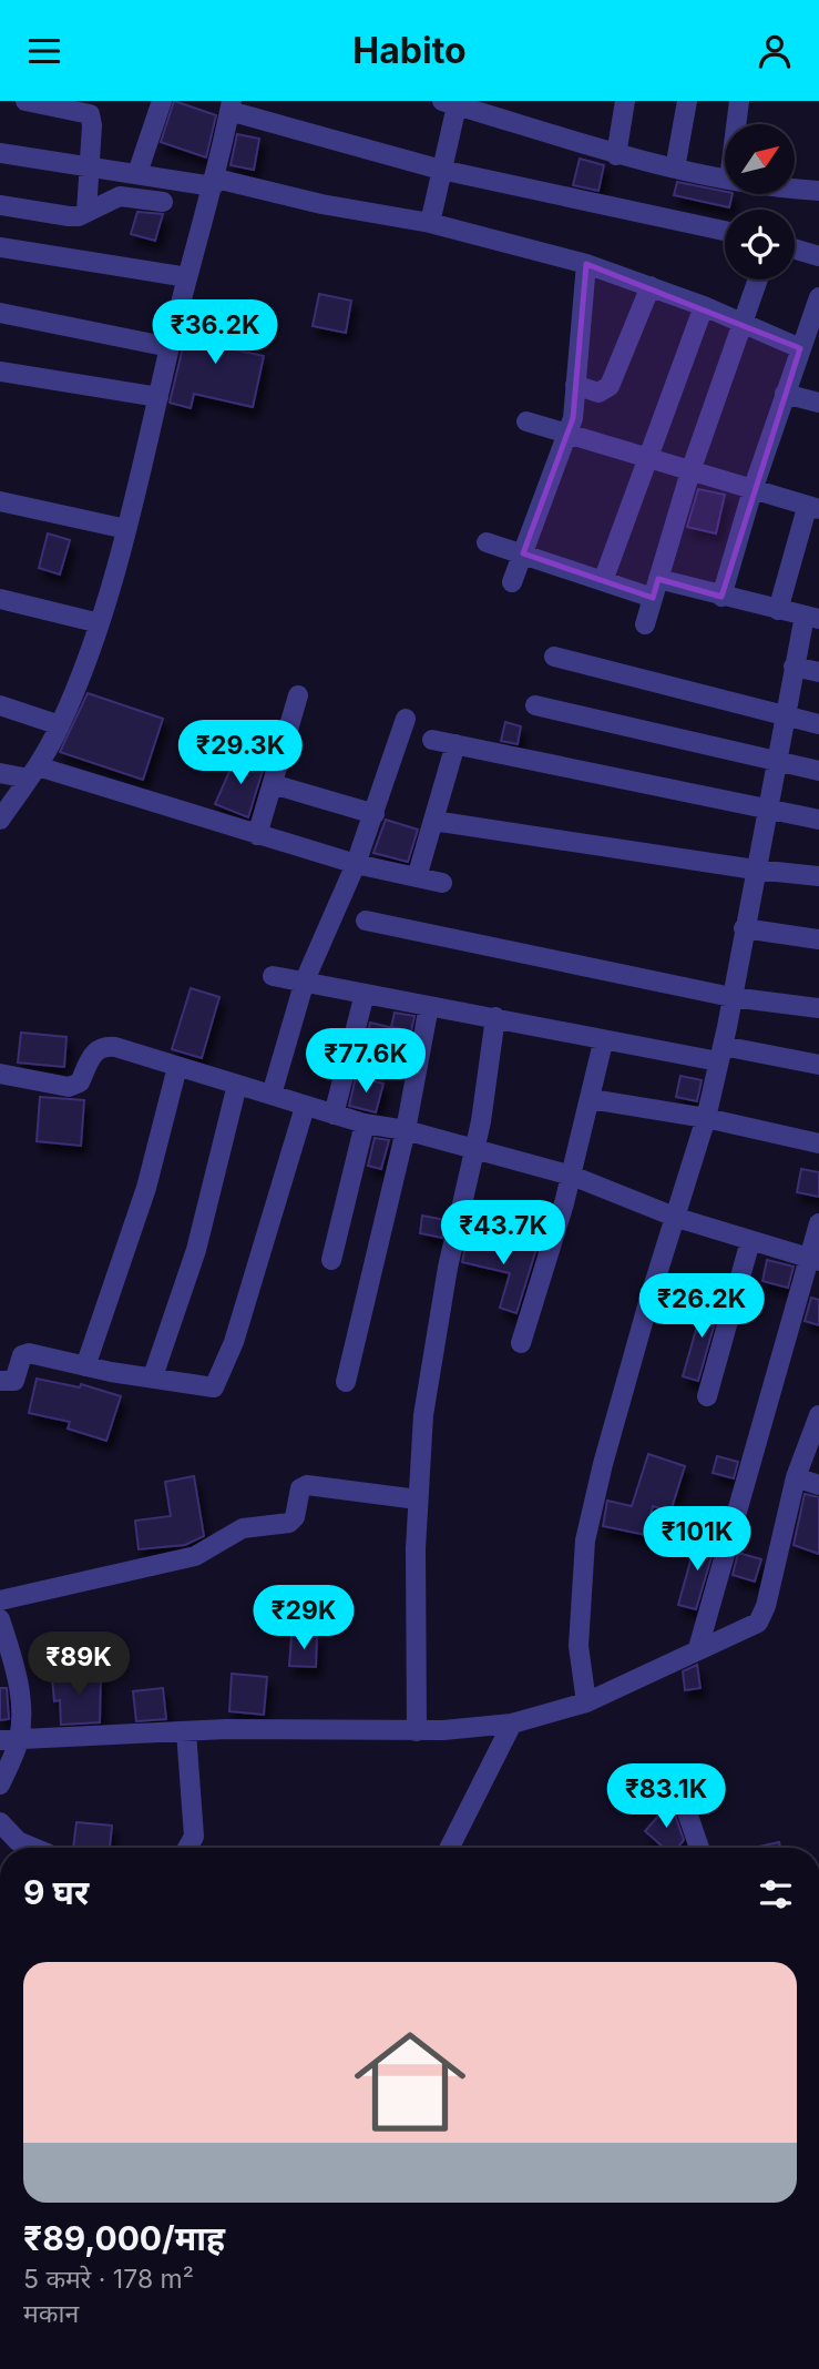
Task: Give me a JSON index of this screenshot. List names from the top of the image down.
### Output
{
  "north": "top right",
  "page": {
    "header": "Habito",
    "price": [
      "₹36.2K",
      "₹29.3K",
      "₹77.6K",
      "₹43.7K",
      "₹26.2K",
      "₹101K",
      "₹29K",
      "₹89K",
      "₹83.1K"
    ],
    "heading": "9 घर",
    "list": [
      {
        "name": "₹89,000/माह",
        "note": "5 कमरे · 178 m² · मकान"
      }
    ]
  }
}
